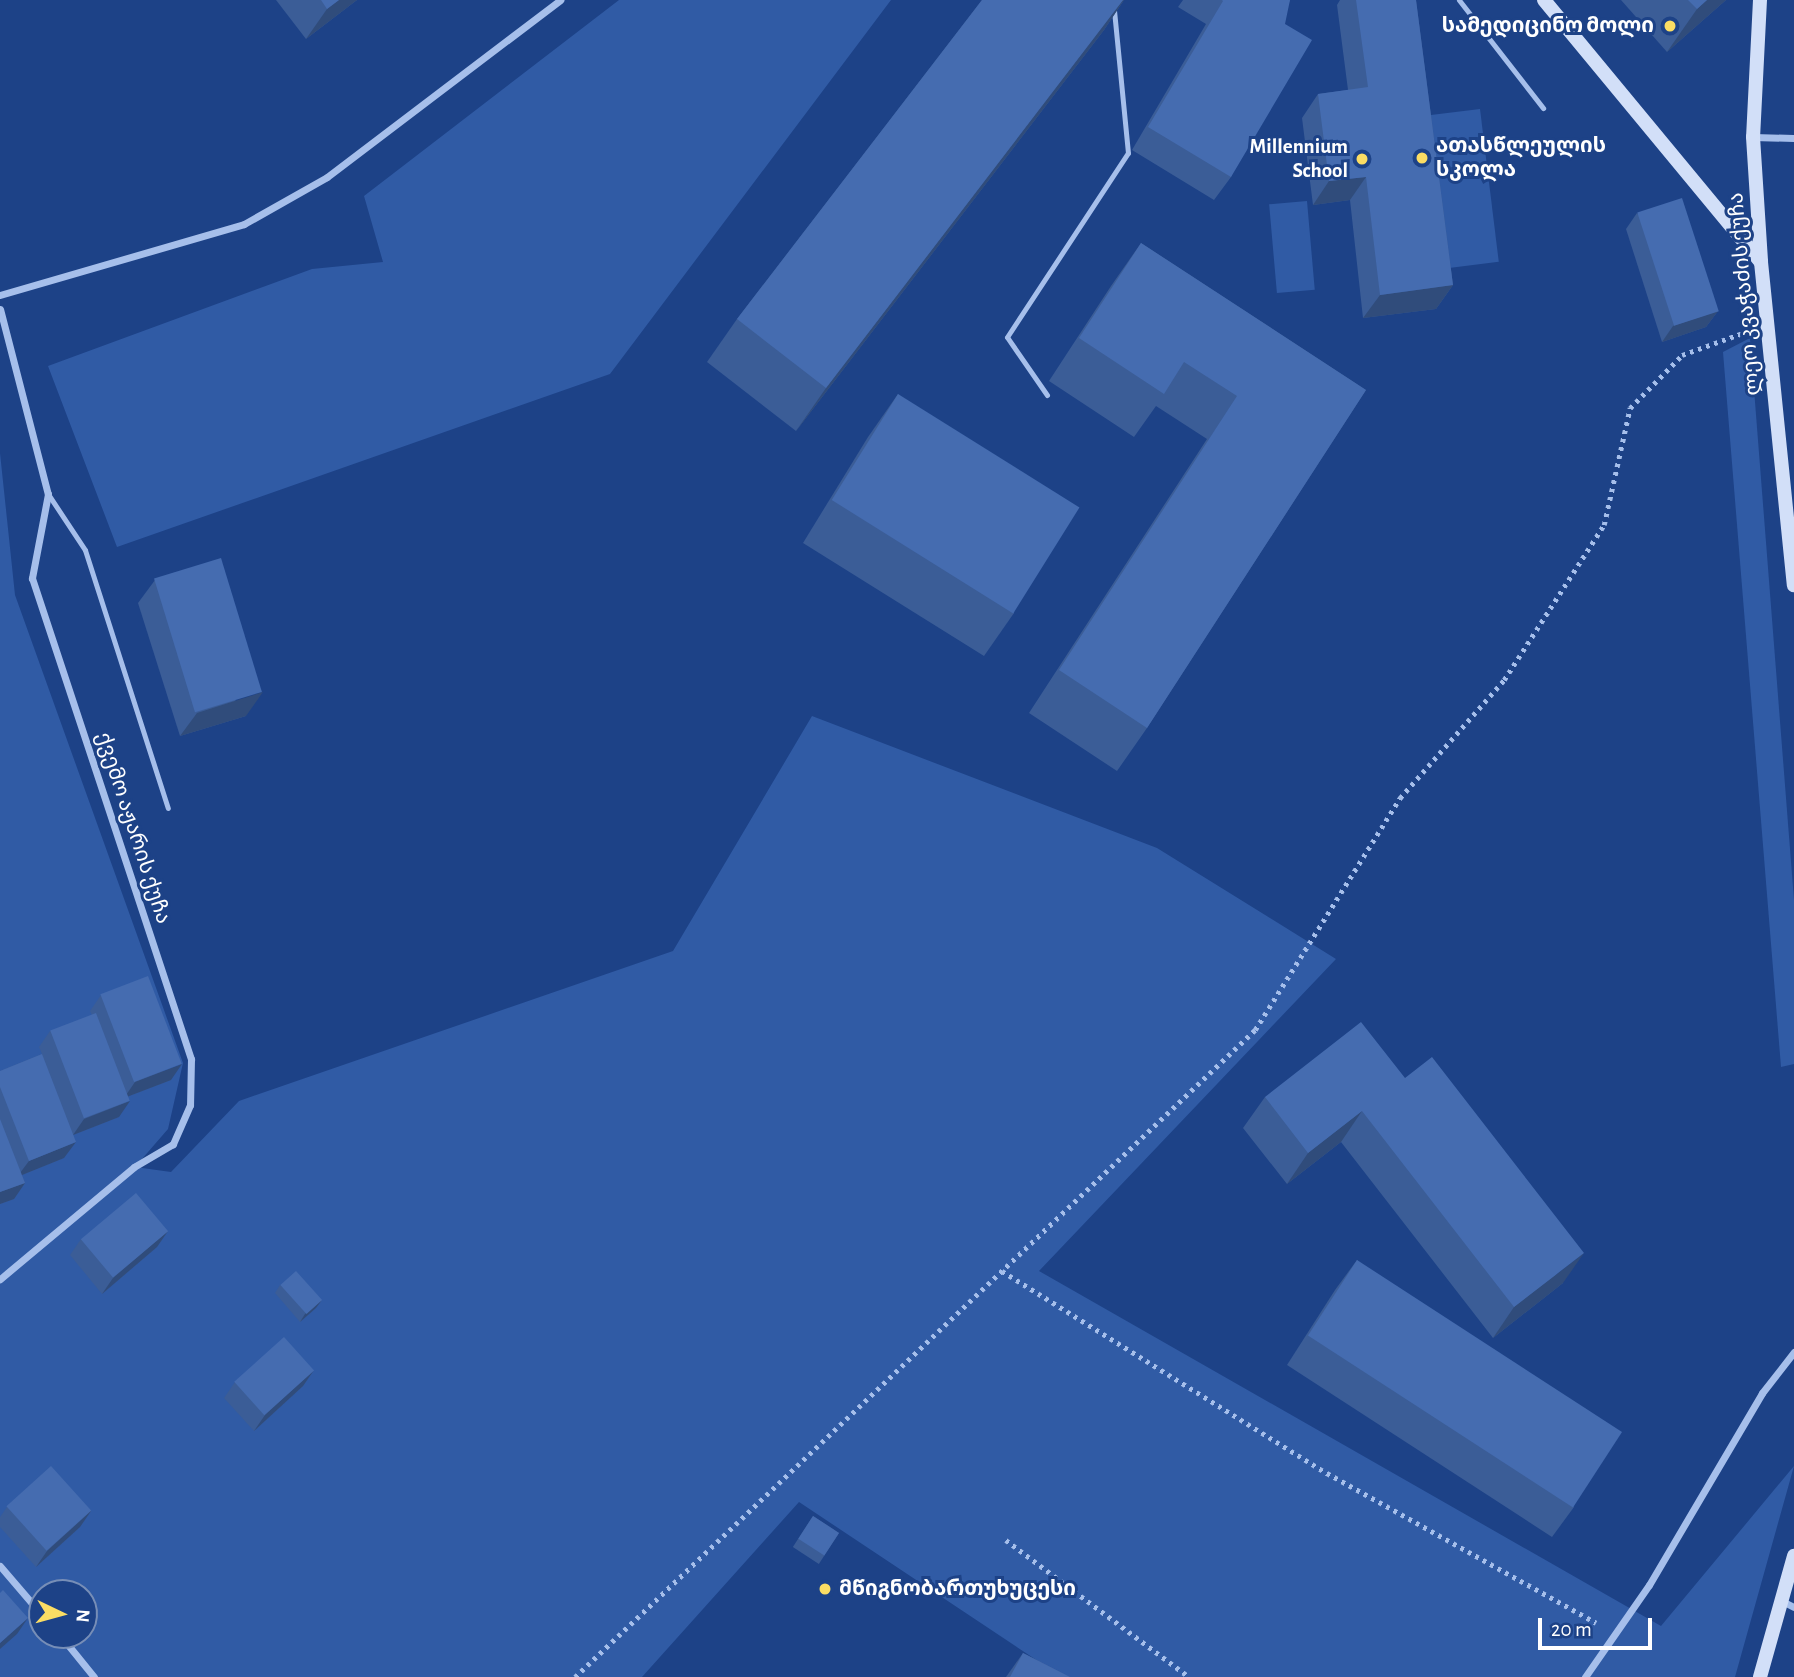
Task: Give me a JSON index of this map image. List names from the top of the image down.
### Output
{
  "streets": {
    "main road": ["ლეო კვაჭაძის ქუჩა"],
    "street": ["ქვემო აჟარის ქუჩა"]
  },
  "places": [
    "სამედიცინო მოლი",
    "ათასწლეულის სკოლა",
    "Millennium School",
    "მწიგნობართუხუცესი"
  ],
  "scale_bar": "20 m",
  "north": "right"
}
